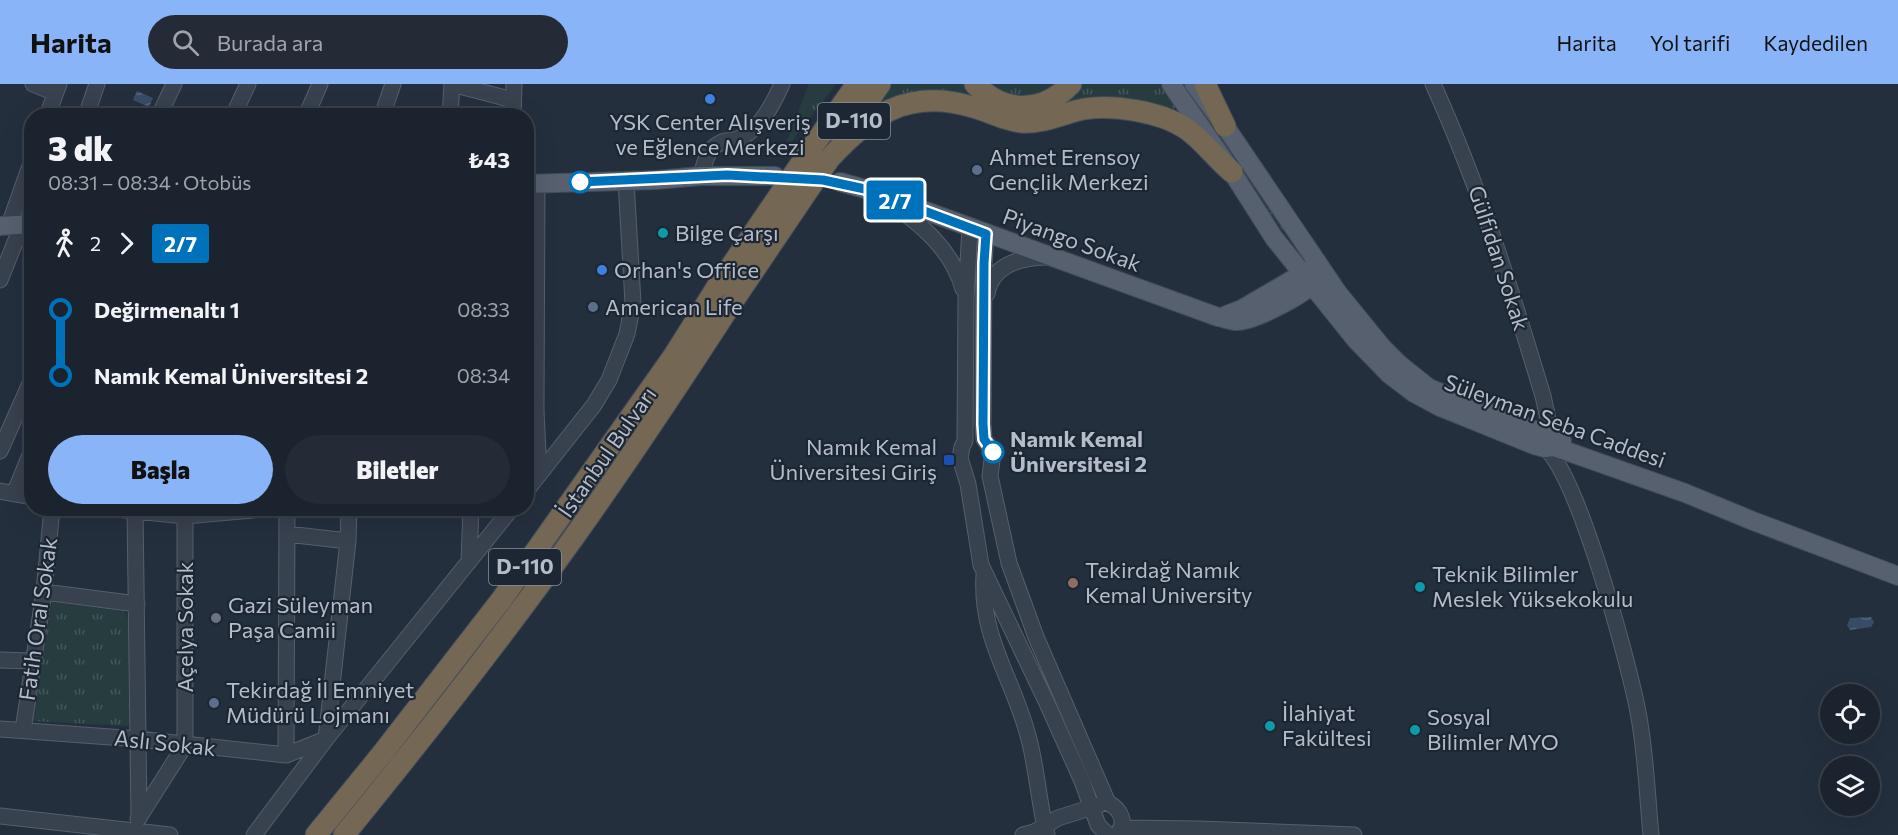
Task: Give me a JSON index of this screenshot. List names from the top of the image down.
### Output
{
  "streets": {
    "highway": ["D-110", "İstanbul Bulvarı"],
    "main road": ["Piyango Sokak", "Süleyman Seba Caddesi"],
    "street": [
      "Gülfidan Sokak",
      "Fatih Oral Sokak",
      "Açelya Sokak",
      "Aslı Sokak"
    ]
  },
  "crossings": [
    ["Piyango Sokak", "Süleyman Seba Caddesi"],
    ["Gülfidan Sokak", "Süleyman Seba Caddesi"],
    ["Fatih Oral Sokak", "Aslı Sokak"],
    ["Açelya Sokak", "Aslı Sokak"]
  ],
  "places": {
    "other": [
      "YSK Center Alışveriş ve Eğlence Merkezi",
      "Ahmet Erensoy Gençlik Merkezi",
      "Bilge Çarşı",
      "Orhan's Office",
      "American Life",
      "Namık Kemal Üniversitesi 2",
      "Tekirdağ Namık Kemal University",
      "Teknik Bilimler Meslek Yüksekokulu",
      "Gazi Süleyman Paşa Camii",
      "Tekirdağ İl Emniyet Müdürü Lojmanı",
      "İlahiyat Fakültesi",
      "Sosyal Bilimler MYO"
    ],
    "transit": ["Namık Kemal Üniversitesi Giriş"]
  },
  "lines": ["bus line 2/7"],
  "page": {
    "header": "Harita",
    "search": "Burada ara",
    "nav": ["Harita", "Yol tarifi", "Kaydedilen"],
    "on_map": "2/7",
    "heading": ["3 dk", "08:31 – 08:34 · Otobüs", "₺43"],
    "legs": ["2", "2/7"],
    "list": [
      {
        "name": "Değirmenaltı 1",
        "value": "08:33"
      },
      {
        "name": "Namık Kemal Üniversitesi 2",
        "value": "08:34"
      }
    ],
    "buttons": ["Başla", "Biletler"]
  }
}
